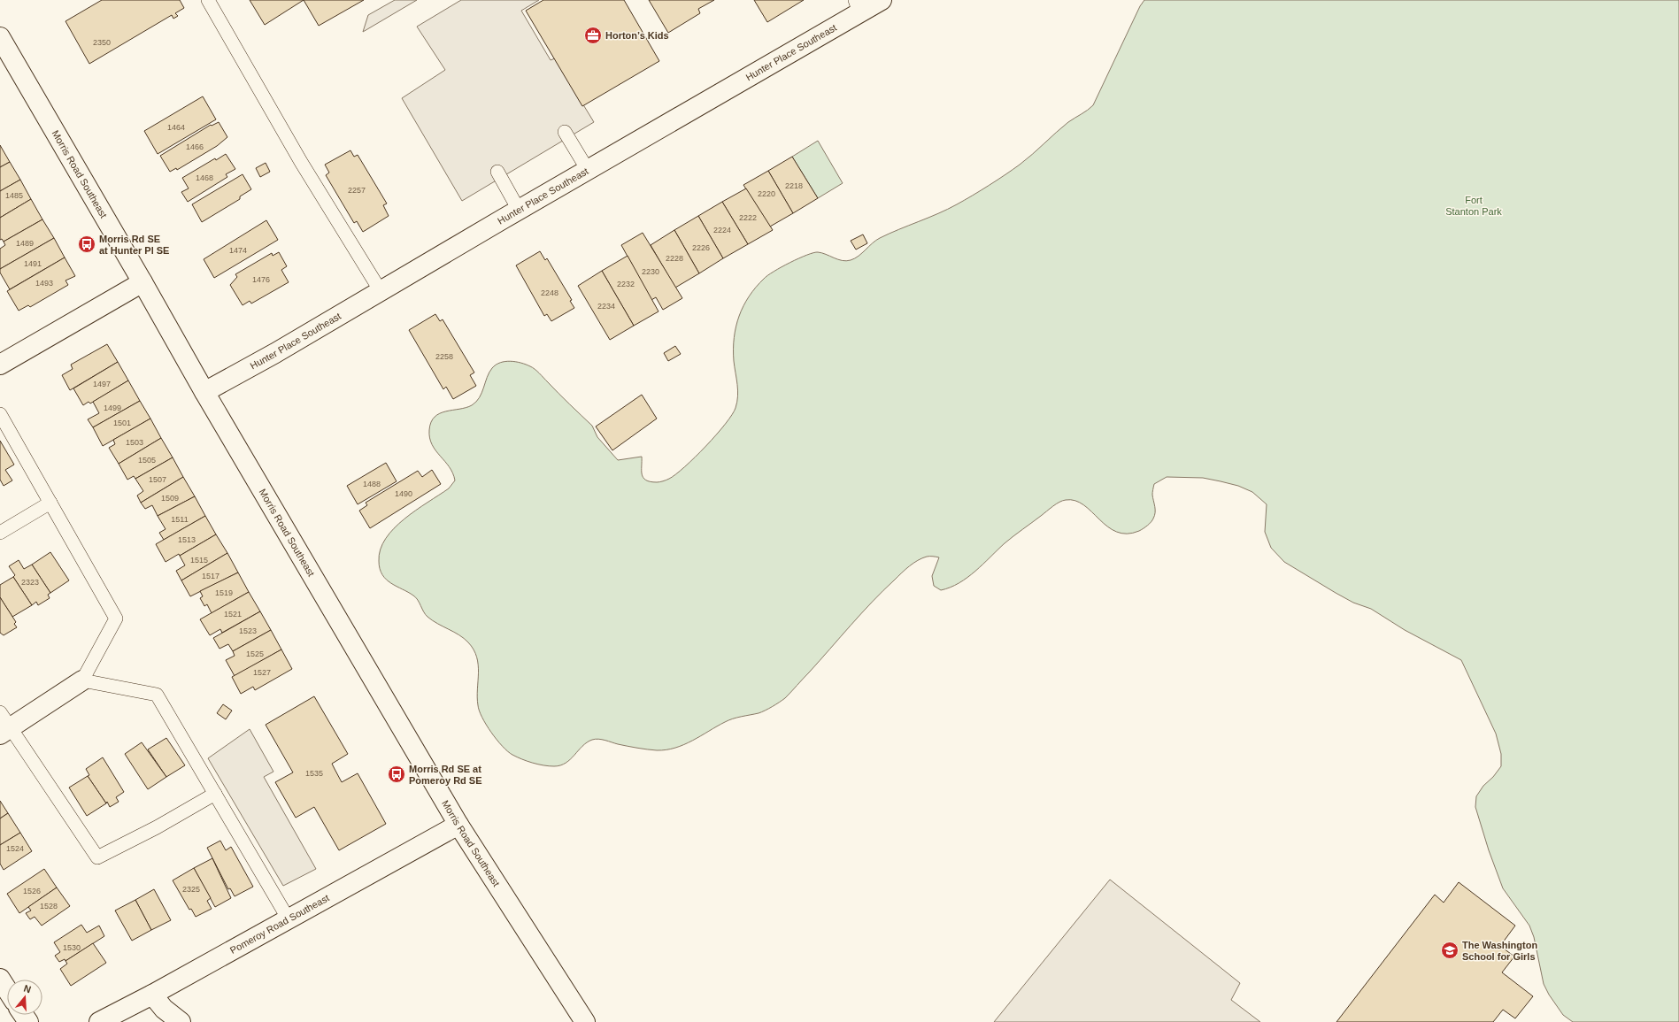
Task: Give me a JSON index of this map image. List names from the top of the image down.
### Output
{
  "streets": {
    "street": ["Hunter Place Southeast", "Morris Road Southeast", "Pomeroy Road Southeast"]
  },
  "crossings": [
    ["Hunter Place Southeast", "Morris Road Southeast"],
    ["Morris Road Southeast", "Pomeroy Road Southeast"]
  ],
  "parks": ["Fort Stanton Park"],
  "places": {
    "office": ["Horton’s Kids"],
    "bus stop": ["Morris Rd SE at Hunter Pl SE", "Morris Rd SE at Pomeroy Rd SE"],
    "school or university": ["The Washington School for Girls"]
  },
  "house_numbers": [
    "2350",
    "1464",
    "1466",
    "1468",
    "2218",
    "2257",
    "2220",
    "1485",
    "2222",
    "2224",
    "1489",
    "2226",
    "1474",
    "2228",
    "1491",
    "2230",
    "1476",
    "1493",
    "2232",
    "2248",
    "2234",
    "2258",
    "1497",
    "1499",
    "1501",
    "1503",
    "1505",
    "1507",
    "1488",
    "1490",
    "1509",
    "1511",
    "1513",
    "1515",
    "1517",
    "2323",
    "1519",
    "1521",
    "1523",
    "1525",
    "1527",
    "1535",
    "1524",
    "2325",
    "1526",
    "1528",
    "1530"
  ],
  "north": "top"
}
